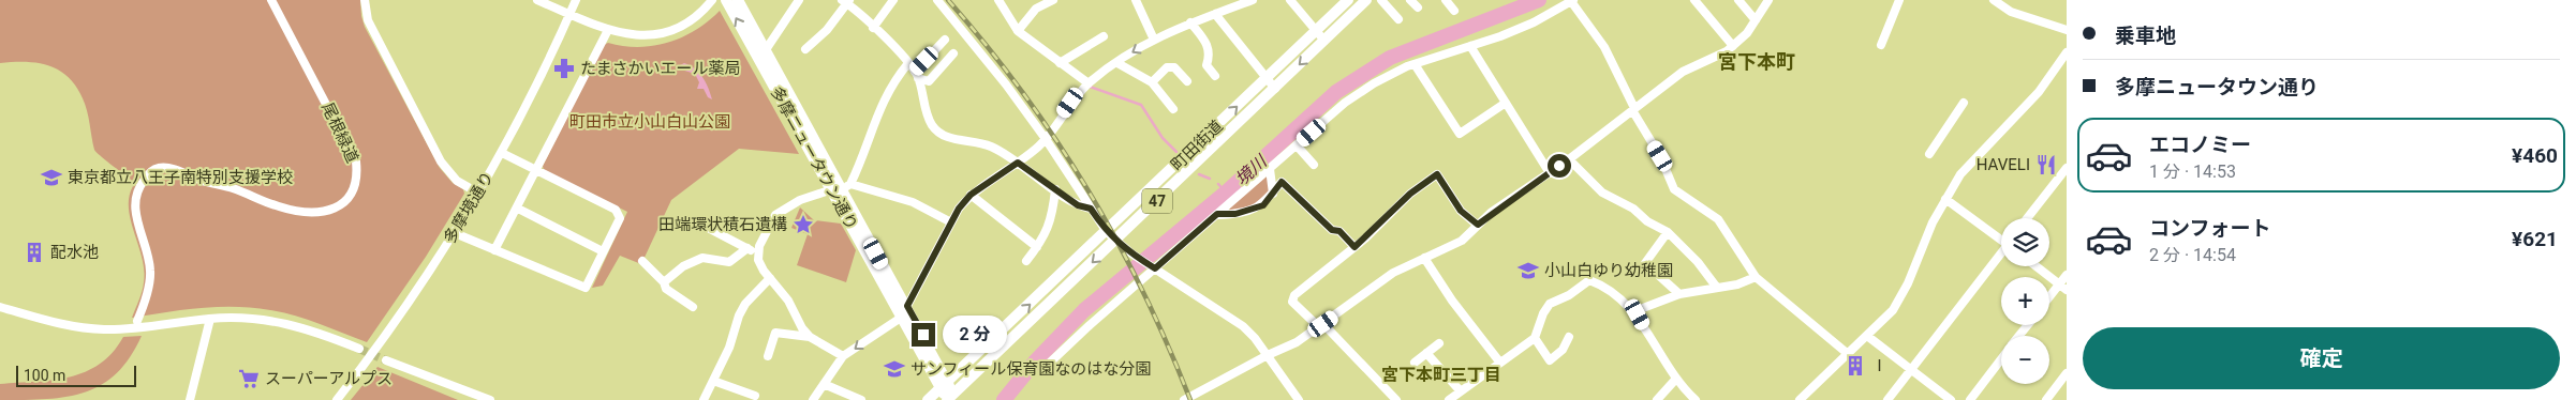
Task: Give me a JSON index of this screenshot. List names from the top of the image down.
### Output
{
  "streets": {
    "main road": ["町田街道", "多摩ニュータウン通り", "47"],
    "street": ["尾根緑道", "多摩境通り"]
  },
  "crossings": [
    ["町田街道", "多摩ニュータウン通り"]
  ],
  "districts": ["宮下本町", "宮下本町三丁目"],
  "water": ["境川"],
  "parks": ["町田市立小山白山公園"],
  "places": {
    "pharmacy": ["たまさかいエール薬局"],
    "restaurant": ["HAVELI"],
    "school or university": ["東京都立八王子南特別支援学校", "小山白ゆり幼稚園", "サンフィール保育園なのはな分園"],
    "place": ["田端環状積石遺構"],
    "building": ["配水池", "Ⅰ"],
    "supermarket": ["スーパーアルプス"]
  },
  "scale_bar": "100 m",
  "page": {
    "banner": ["乗車地", "多摩ニュータウン通り"],
    "list": [
      {
        "name": "エコノミー",
        "note": "1 分 · 14:53",
        "value": "¥460"
      },
      {
        "name": "コンフォート",
        "note": "2 分 · 14:54",
        "value": "¥621"
      }
    ],
    "map_buttons": ["+", "−"],
    "bubble": "2 分",
    "buttons": "確定",
    "scale": "100 m"
  }
}
